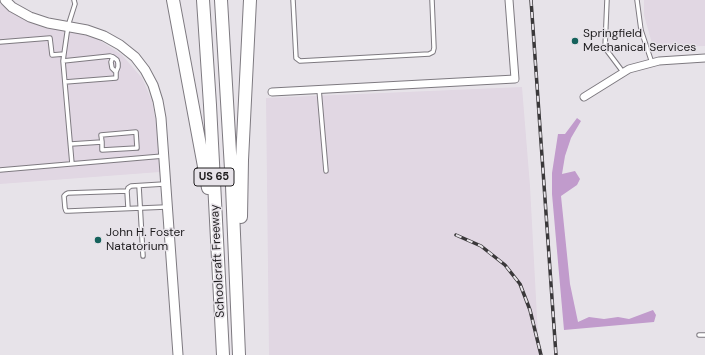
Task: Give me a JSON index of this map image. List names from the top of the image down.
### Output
{
  "streets": {
    "highway": ["US 65", "Schoolcraft Freeway"]
  },
  "places": ["Springfield Mechanical Services", "John H. Foster Natatorium"]
}
